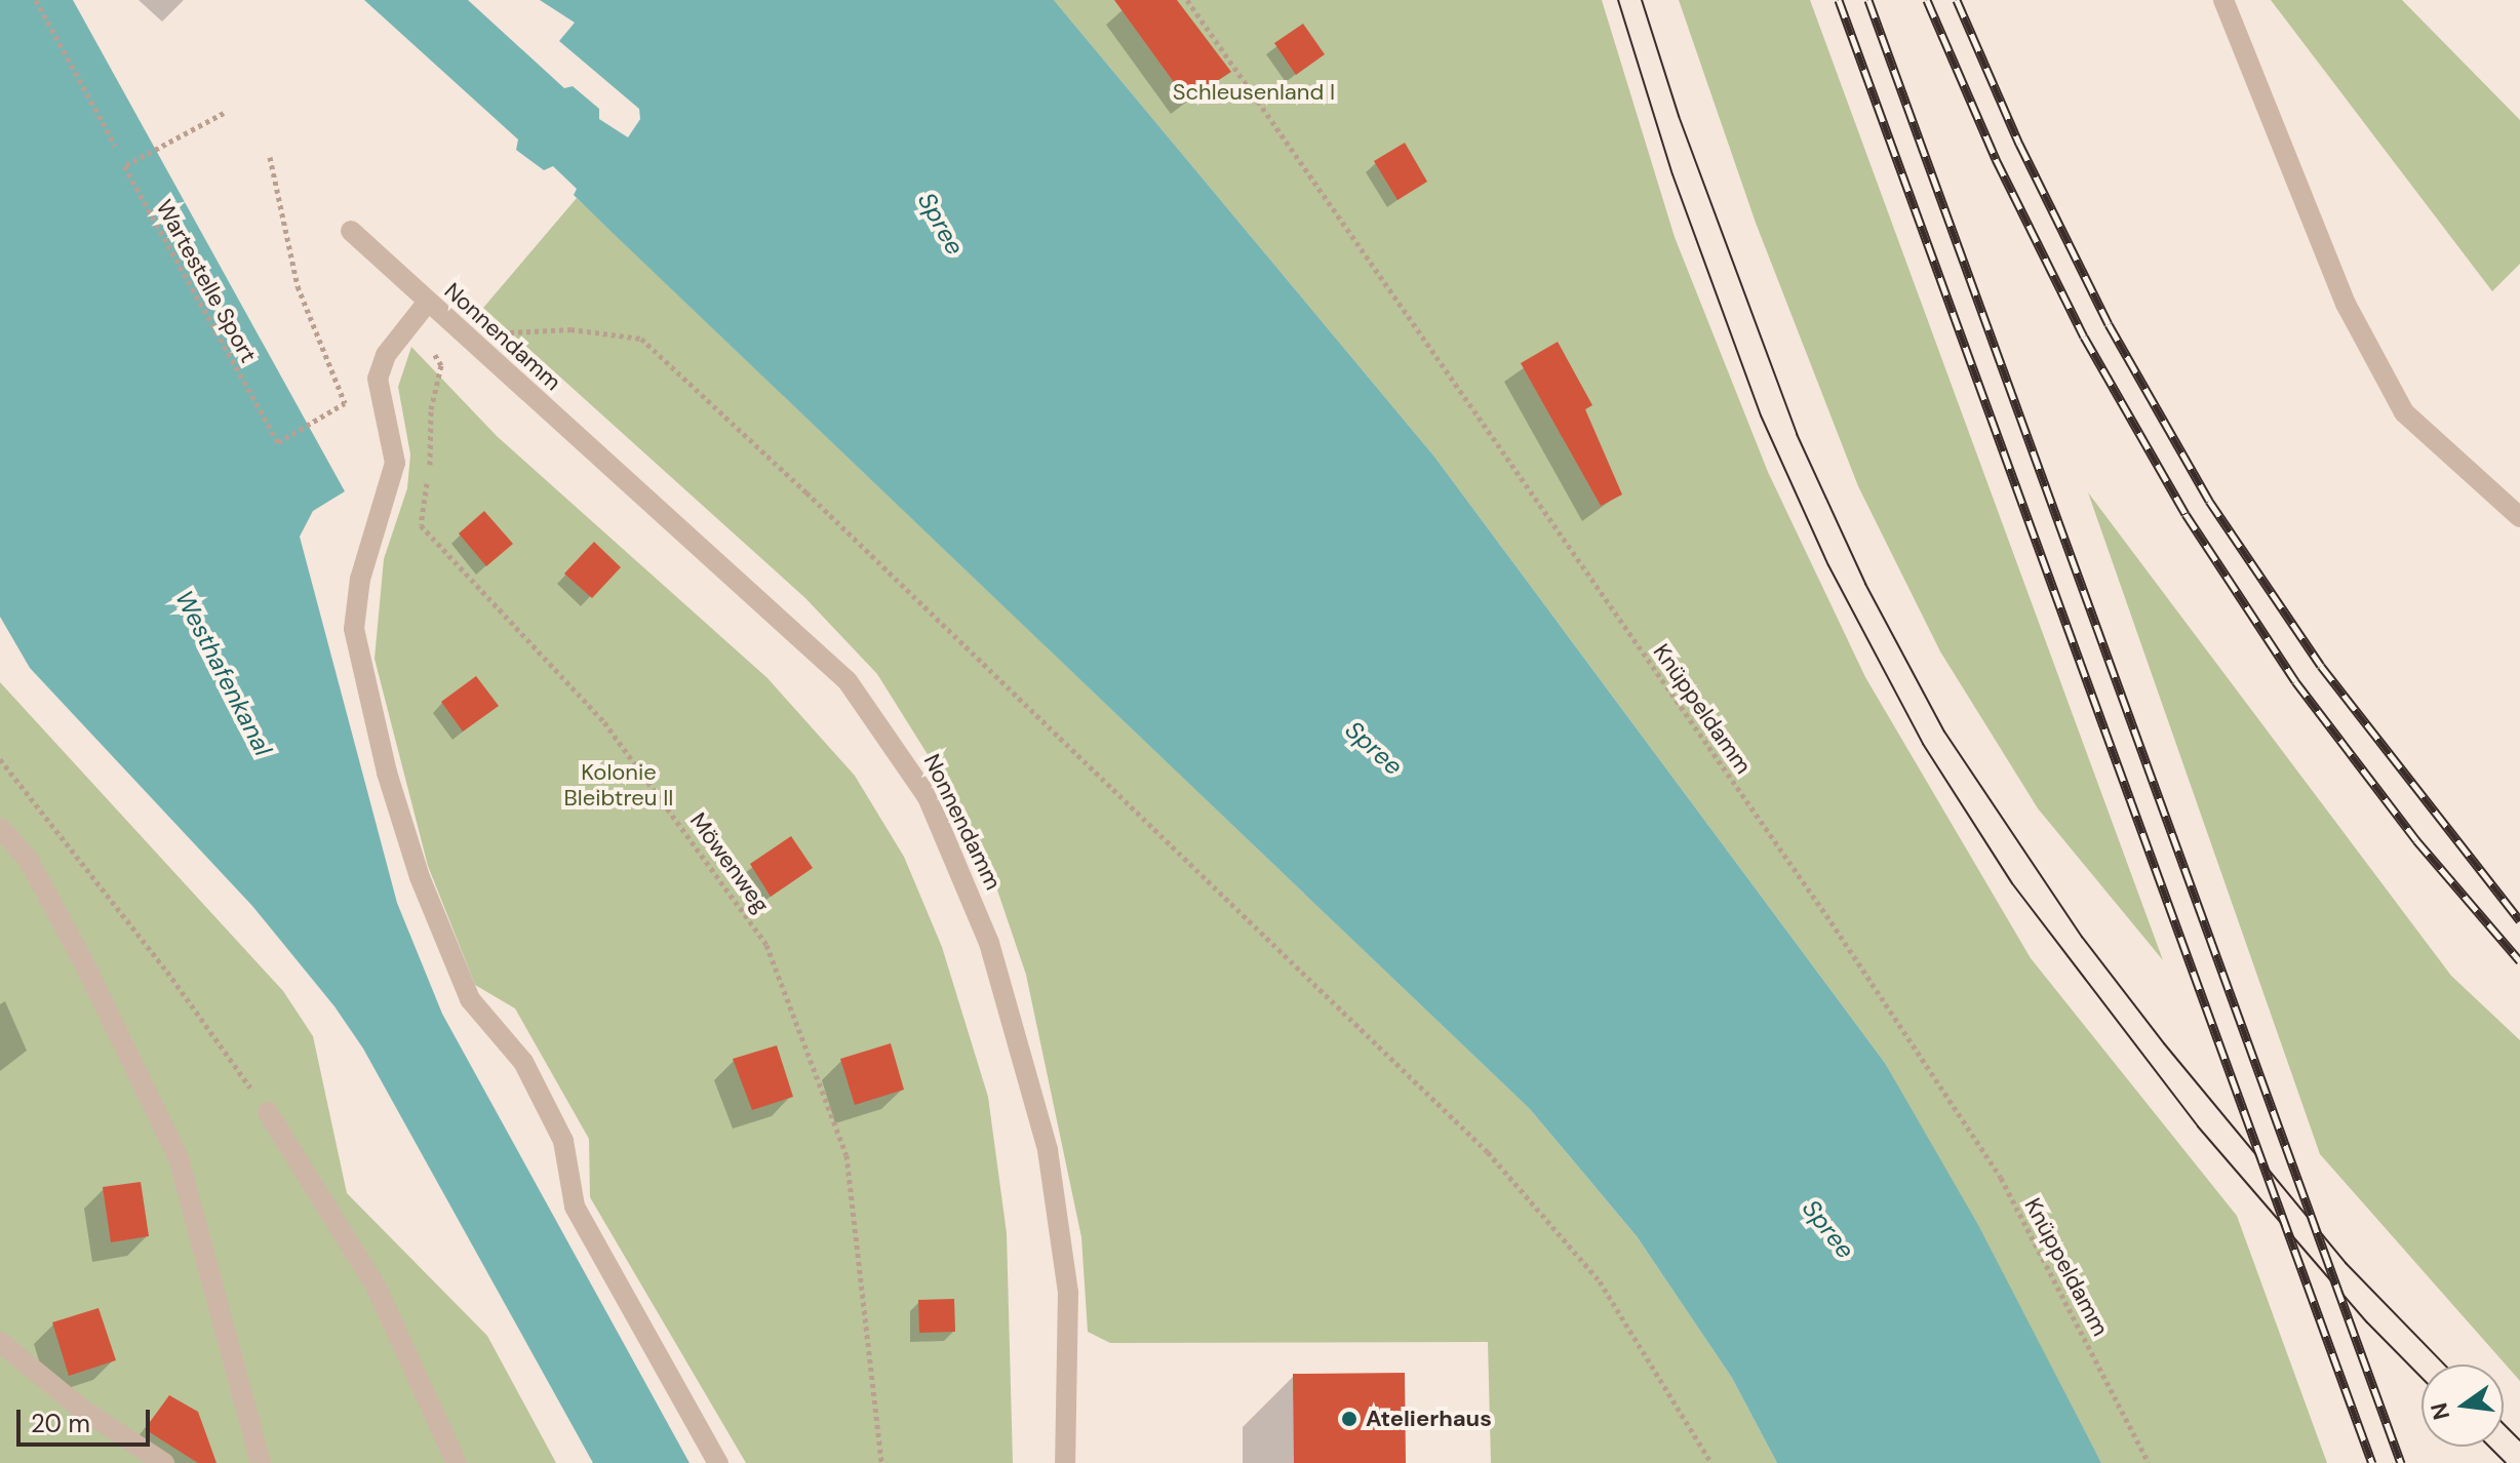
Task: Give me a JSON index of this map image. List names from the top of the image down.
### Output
{
  "streets": {
    "street": ["Nonnendamm"],
    "path": ["Wartestelle Sport", "Knüppeldamm", "Möwenweg"]
  },
  "water": ["Spree", "Westhafenkanal"],
  "parks": ["Schleusenland I", "Kolonie Bleibtreu II"],
  "places": ["Atelierhaus"],
  "scale_bar": "20 m",
  "north": "left"
}
